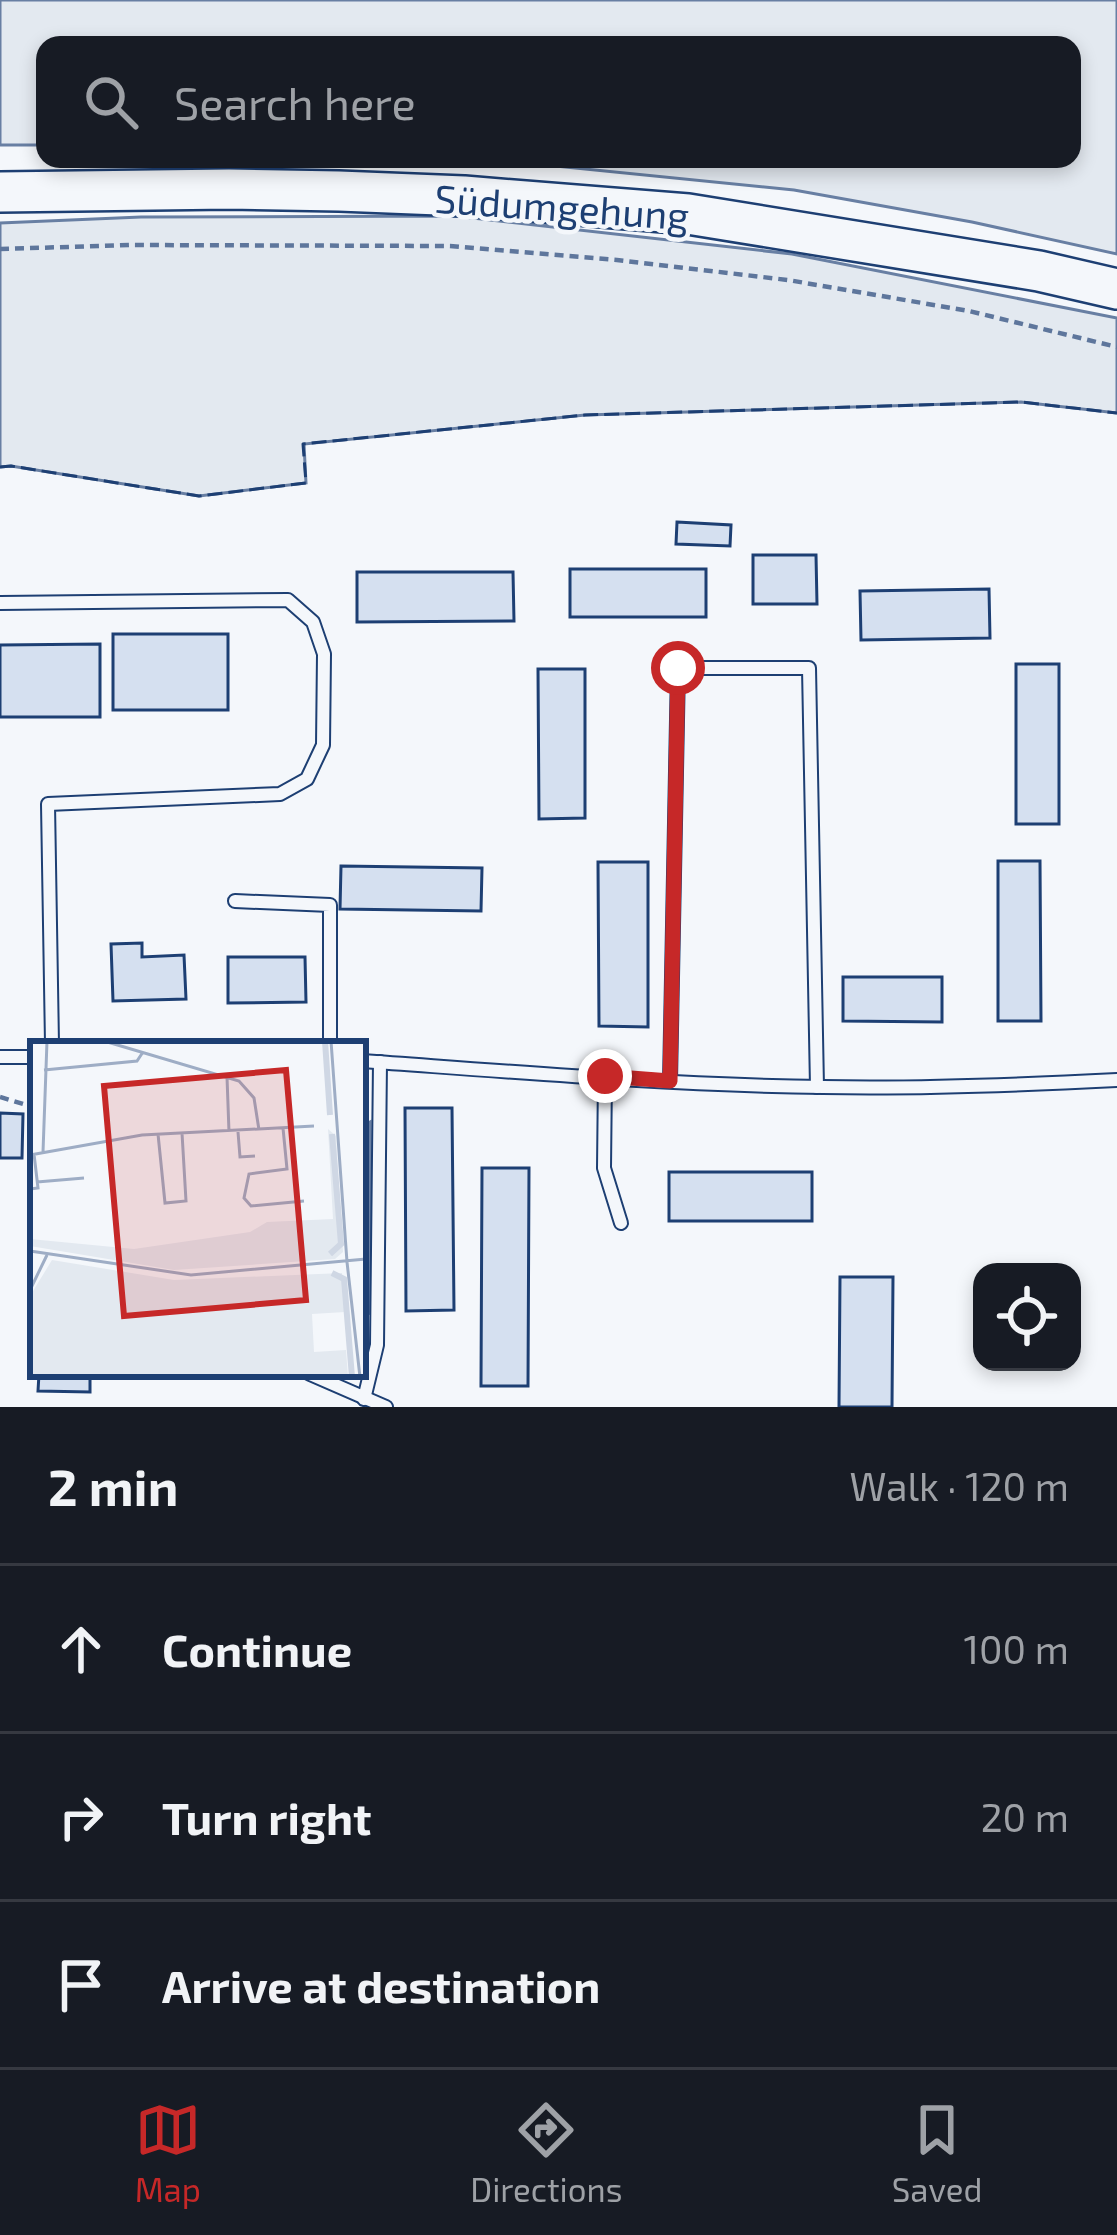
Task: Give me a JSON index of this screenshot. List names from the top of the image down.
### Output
{
  "streets": {
    "main road": ["Südumgehung"]
  },
  "page": {
    "search": "Search here",
    "heading": ["2 min", "Walk · 120 m"],
    "list": [
      ["Continue", "100 m"],
      ["Turn right", "20 m"],
      "Arrive at destination"
    ],
    "nav": ["Map", "Directions", "Saved"]
  }
}
